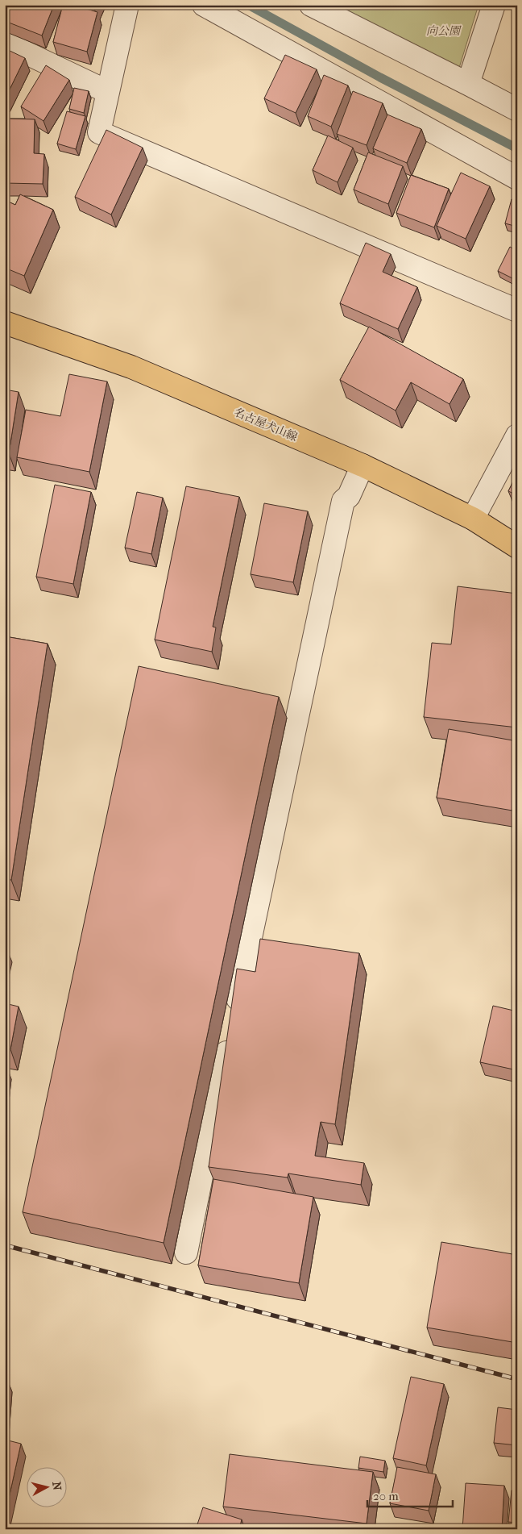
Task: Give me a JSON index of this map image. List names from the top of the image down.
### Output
{
  "streets": {
    "main road": ["名古屋犬山線"]
  },
  "parks": ["向公園"],
  "scale_bar": "20 m",
  "north": "right"
}
